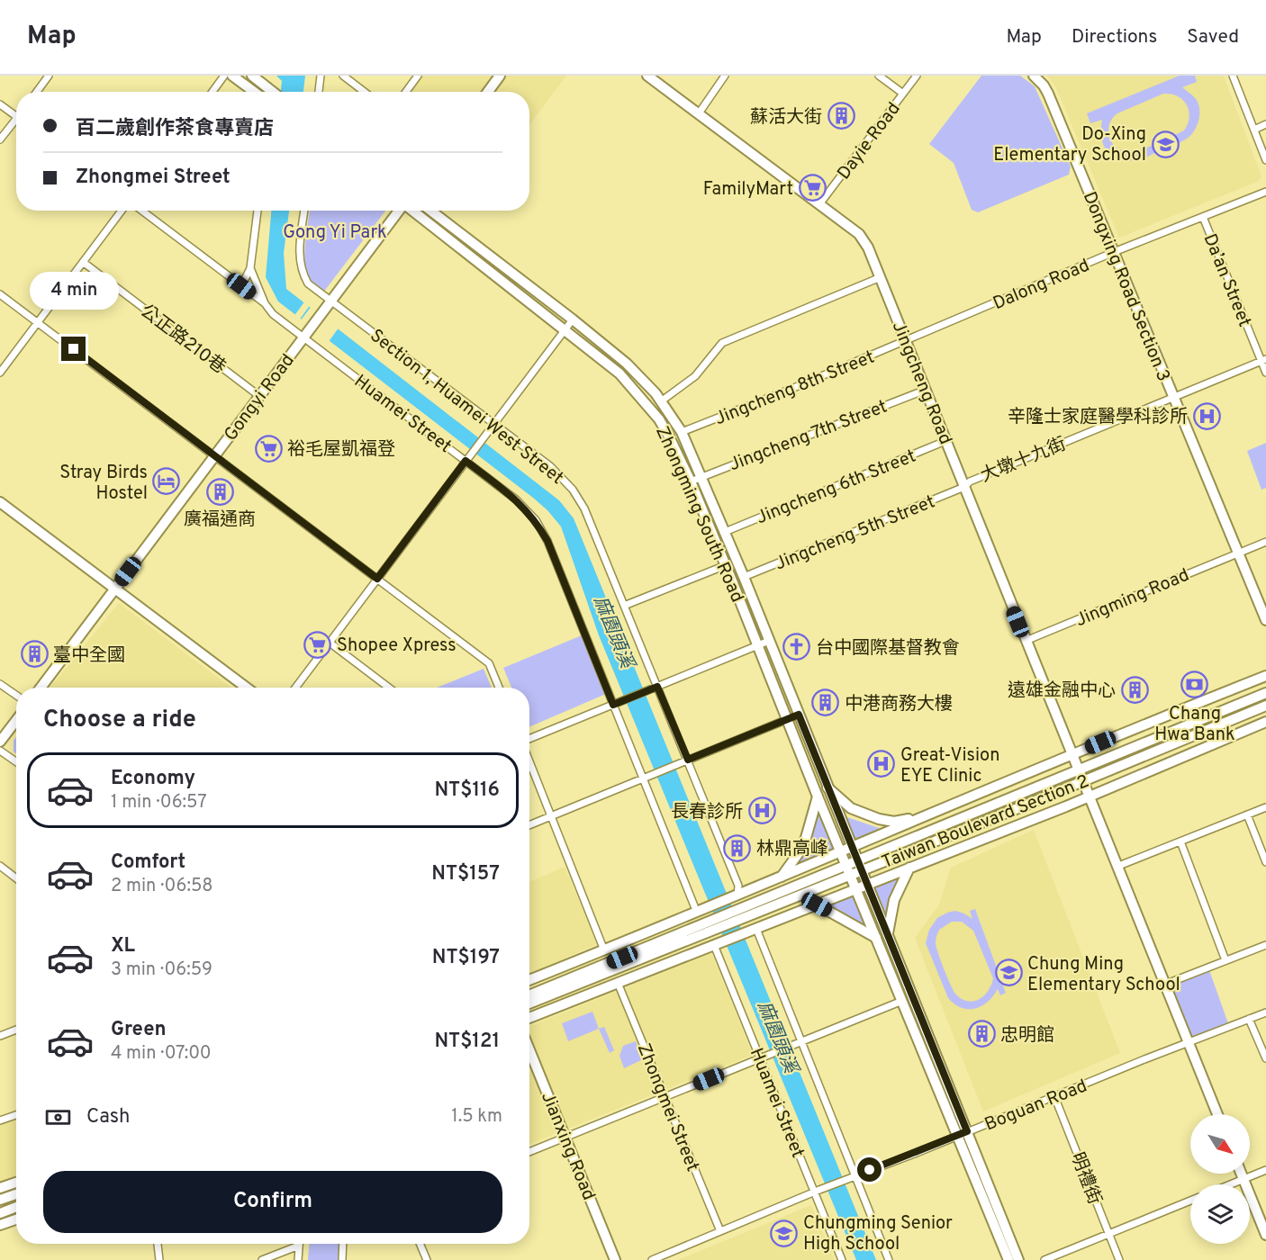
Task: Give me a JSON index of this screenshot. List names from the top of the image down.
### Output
{
  "streets": {
    "main road": [
      "Dongxing Road Section 3",
      "Jingcheng Road",
      "Gongyi Road",
      "Zhongming South Road",
      "Taiwan Boulevard Section 2",
      "Jianxing Road"
    ],
    "street": [
      "Dayie Road",
      "Da’an Street",
      "Dalong Road",
      "公正路210巷",
      "Jingcheng 8th Street",
      "Section 1, Huamei West Street",
      "Huamei Street",
      "Jingcheng 7th Street",
      "大墩十九街",
      "Jingcheng 6th Street",
      "Jingcheng 5th Street",
      "Jingming Road",
      "Boguan Road",
      "Zhongmei Street",
      "明禮街"
    ]
  },
  "crossings": [
    ["Dayie Road", "Jingcheng Road"],
    ["Da’an Street", "Dalong Road"],
    ["Da’an Street", "大墩十九街"],
    ["Dalong Road", "Dongxing Road Section 3"],
    ["Dalong Road", "Jingcheng Road"],
    ["Dalong Road", "Jingcheng 8th Street"],
    ["Dongxing Road Section 3", "大墩十九街"],
    ["Dongxing Road Section 3", "Jingming Road"],
    ["公正路210巷", "Gongyi Road"],
    ["Jingcheng Road", "Jingcheng 8th Street"],
    ["Jingcheng Road", "Jingcheng 7th Street"],
    ["Jingcheng Road", "大墩十九街"],
    ["Jingcheng Road", "Jingcheng 6th Street"],
    ["Jingcheng Road", "Jingcheng 5th Street"],
    ["Jingcheng Road", "Jingming Road"],
    ["Jingcheng Road", "Taiwan Boulevard Section 2"],
    ["Jingcheng Road", "Boguan Road"],
    ["Jingcheng 8th Street", "Zhongming South Road"],
    ["Gongyi Road", "Section 1, Huamei West Street"],
    ["Gongyi Road", "Huamei Street"],
    ["Section 1, Huamei West Street", "Taiwan Boulevard Section 2"],
    ["Huamei Street", "Taiwan Boulevard Section 2"],
    ["Huamei Street", "Boguan Road"],
    ["Jingcheng 7th Street", "Zhongming South Road"],
    ["大墩十九街", "Jingcheng 5th Street"],
    ["Jingcheng 6th Street", "Zhongming South Road"],
    ["Zhongming South Road", "Jingcheng 5th Street"],
    ["Zhongming South Road", "Taiwan Boulevard Section 2"],
    ["Zhongming South Road", "Boguan Road"],
    ["Taiwan Boulevard Section 2", "Zhongmei Street"],
    ["Boguan Road", "明禮街"]
  ],
  "water": ["麻園頭溪"],
  "parks": ["Gong Yi Park"],
  "places": {
    "building": [
      "蘇活大街",
      "廣福通商",
      "臺中全國",
      "遠雄金融中心",
      "中港商務大樓",
      "林鼎高峰",
      "忠明館"
    ],
    "school or university": ["Do-Xing Elementary School", "Chung Ming Elementary School", "Chungming Senior High School"],
    "supermarket": ["FamilyMart", "裕毛屋凱福登", "Shopee Xpress"],
    "hospital": ["辛隆士家庭醫學科診所", "Great-Vision EYE Clinic", "長春診所"],
    "hotel": ["Stray Birds Hostel"],
    "church": ["台中國際基督教會"],
    "bank": ["Chang Hwa Bank"]
  },
  "north": "bottom right",
  "page": {
    "header": "Map",
    "nav": ["Map", "Directions", "Saved"],
    "banner": ["百二歲創作茶食專賣店", "Zhongmei Street"],
    "bubble": "4 min",
    "heading": "Choose a ride",
    "list": [
      {
        "name": "Economy",
        "note": "1 min · 06:57",
        "value": "NT$116"
      },
      {
        "name": "Comfort",
        "note": "2 min · 06:58",
        "value": "NT$157"
      },
      {
        "name": "XL",
        "note": "3 min · 06:59",
        "value": "NT$197"
      },
      {
        "name": "Green",
        "note": "4 min · 07:00",
        "value": "NT$121"
      }
    ],
    "pay": ["Cash", "1.5 km"],
    "buttons": "Confirm"
  }
}
